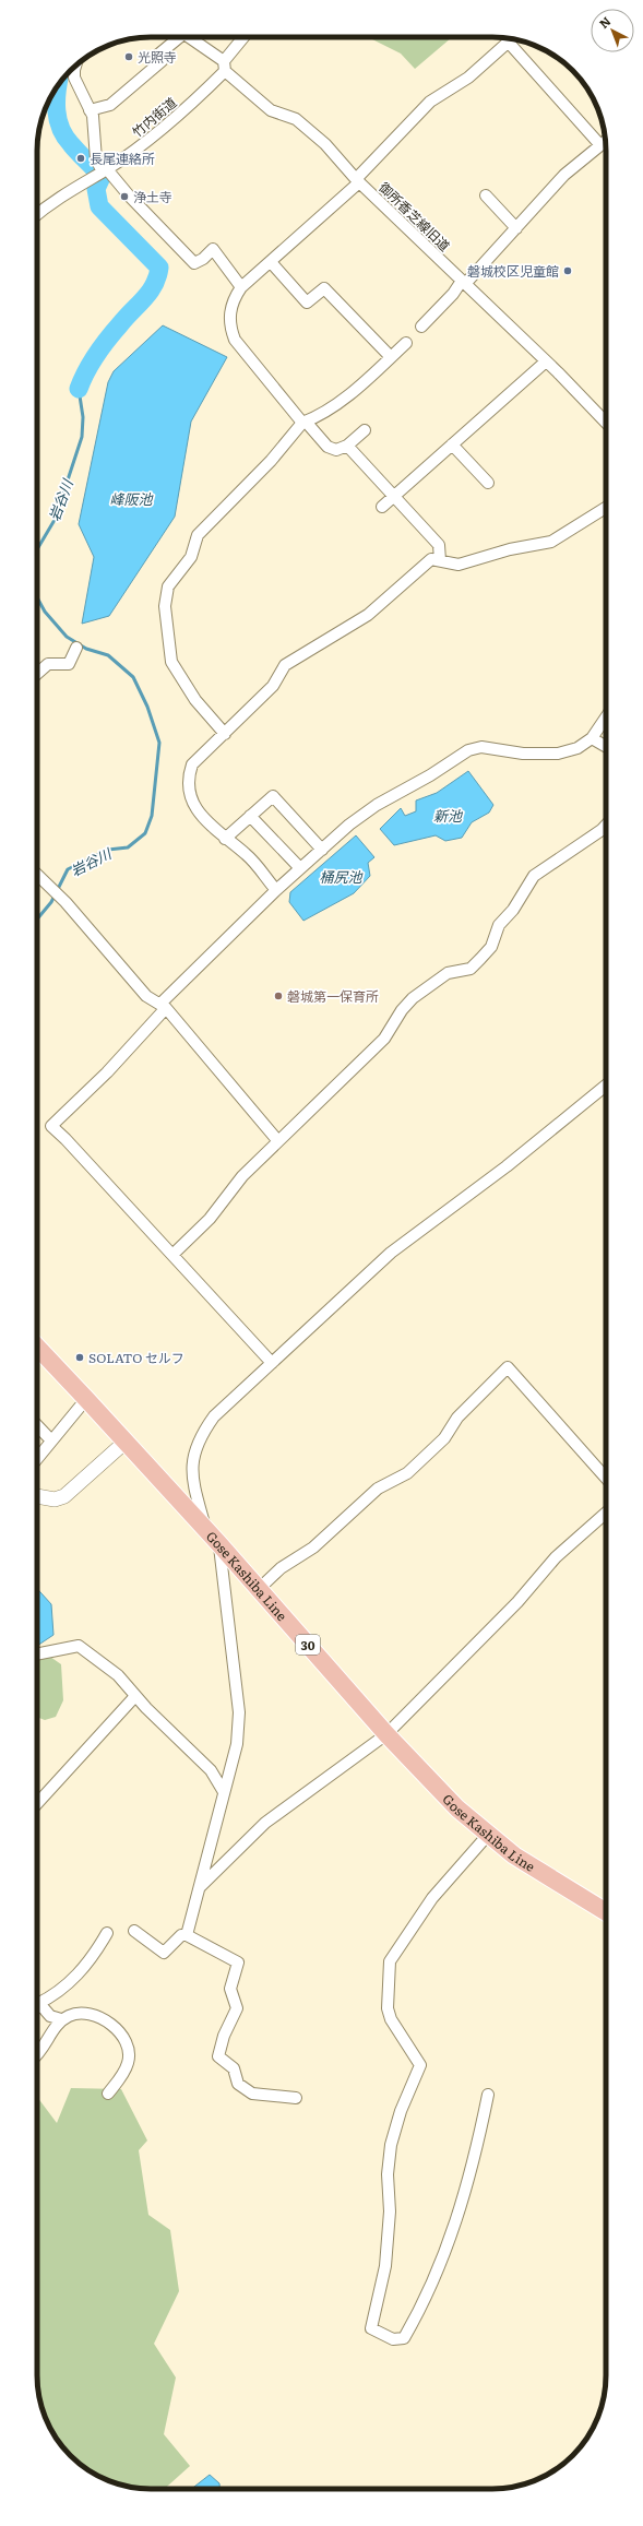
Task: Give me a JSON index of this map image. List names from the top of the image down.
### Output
{
  "streets": {
    "main road": ["Gose Kashiba Line", "30"],
    "street": ["竹内街道", "御所香芝線旧道"]
  },
  "crossings": [
    ["竹内街道", "御所香芝線旧道"]
  ],
  "water": [
    "峰阪池",
    "岩谷川",
    "新池",
    "桶尻池"
  ],
  "places": [
    "光照寺",
    "長尾連絡所",
    "浄土寺",
    "磐城校区児童館",
    "磐城第一保育所",
    "SOLATO セルフ"
  ],
  "north": "top left"
}
